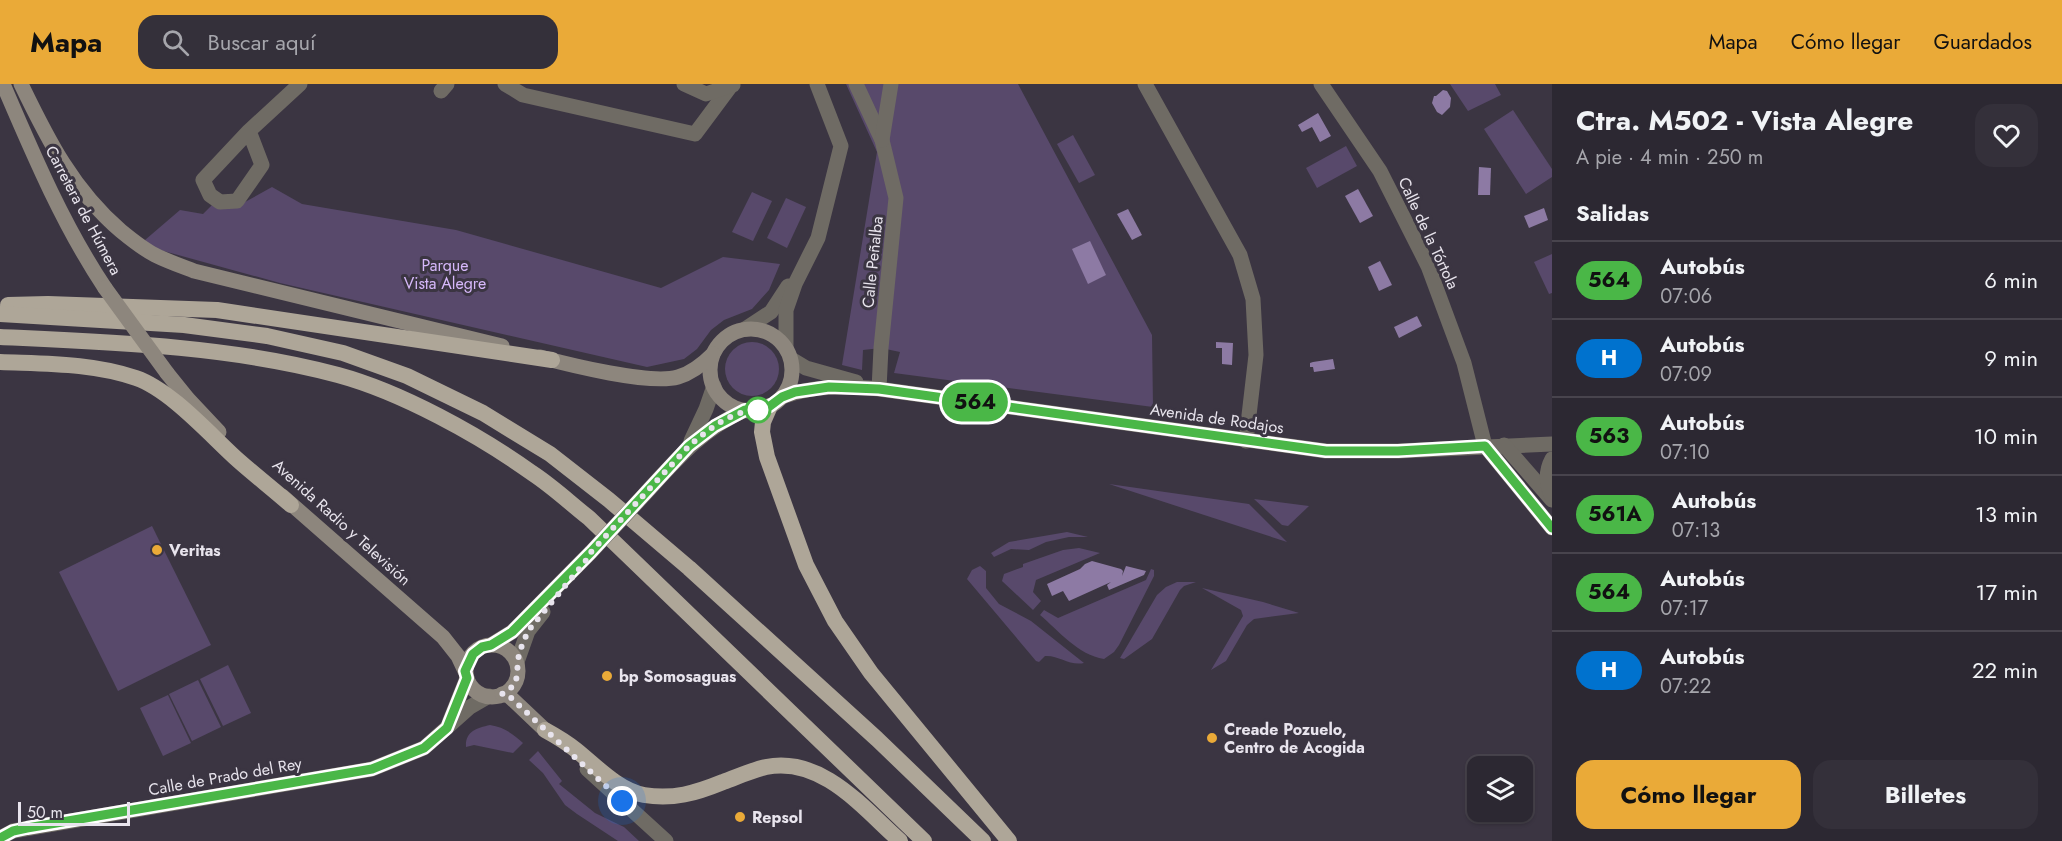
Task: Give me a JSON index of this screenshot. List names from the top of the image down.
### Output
{
  "streets": {
    "main road": ["Carretera de Húmera", "Avenida Radio y Televisión"],
    "street": [
      "Calle de la Tórtola",
      "Calle Peñalba",
      "Avenida de Rodajos",
      "Calle de Prado del Rey"
    ]
  },
  "crossings": [
    ["Carretera de Húmera", "Avenida Radio y Televisión"],
    ["Calle de la Tórtola", "Avenida de Rodajos"],
    ["Calle Peñalba", "Avenida de Rodajos"],
    ["Avenida Radio y Televisión", "Calle de Prado del Rey"]
  ],
  "parks": ["Parque Vista Alegre"],
  "places": [
    "Veritas",
    "bp Somosaguas",
    "Creade Pozuelo, Centro de Acogida",
    "Repsol"
  ],
  "lines": ["bus line 564"],
  "scale_bar": "50 m",
  "page": {
    "header": "Mapa",
    "search": "Buscar aquí",
    "nav": ["Mapa", "Cómo llegar", "Guardados"],
    "on_map": "564",
    "heading": [
      ["Ctra. M502 - Vista Alegre", "A pie · 4 min · 250 m"],
      "Salidas"
    ],
    "list": [
      {
        "mark": "564",
        "name": "Autobús",
        "note": "07:06",
        "value": "6 min"
      },
      {
        "mark": "H",
        "name": "Autobús",
        "note": "07:09",
        "value": "9 min"
      },
      {
        "mark": "563",
        "name": "Autobús",
        "note": "07:10",
        "value": "10 min"
      },
      {
        "mark": "561A",
        "name": "Autobús",
        "note": "07:13",
        "value": "13 min"
      },
      {
        "mark": "564",
        "name": "Autobús",
        "note": "07:17",
        "value": "17 min"
      },
      {
        "mark": "H",
        "name": "Autobús",
        "note": "07:22",
        "value": "22 min"
      }
    ],
    "buttons": ["Cómo llegar", "Billetes"],
    "scale": "50 m"
  }
}
